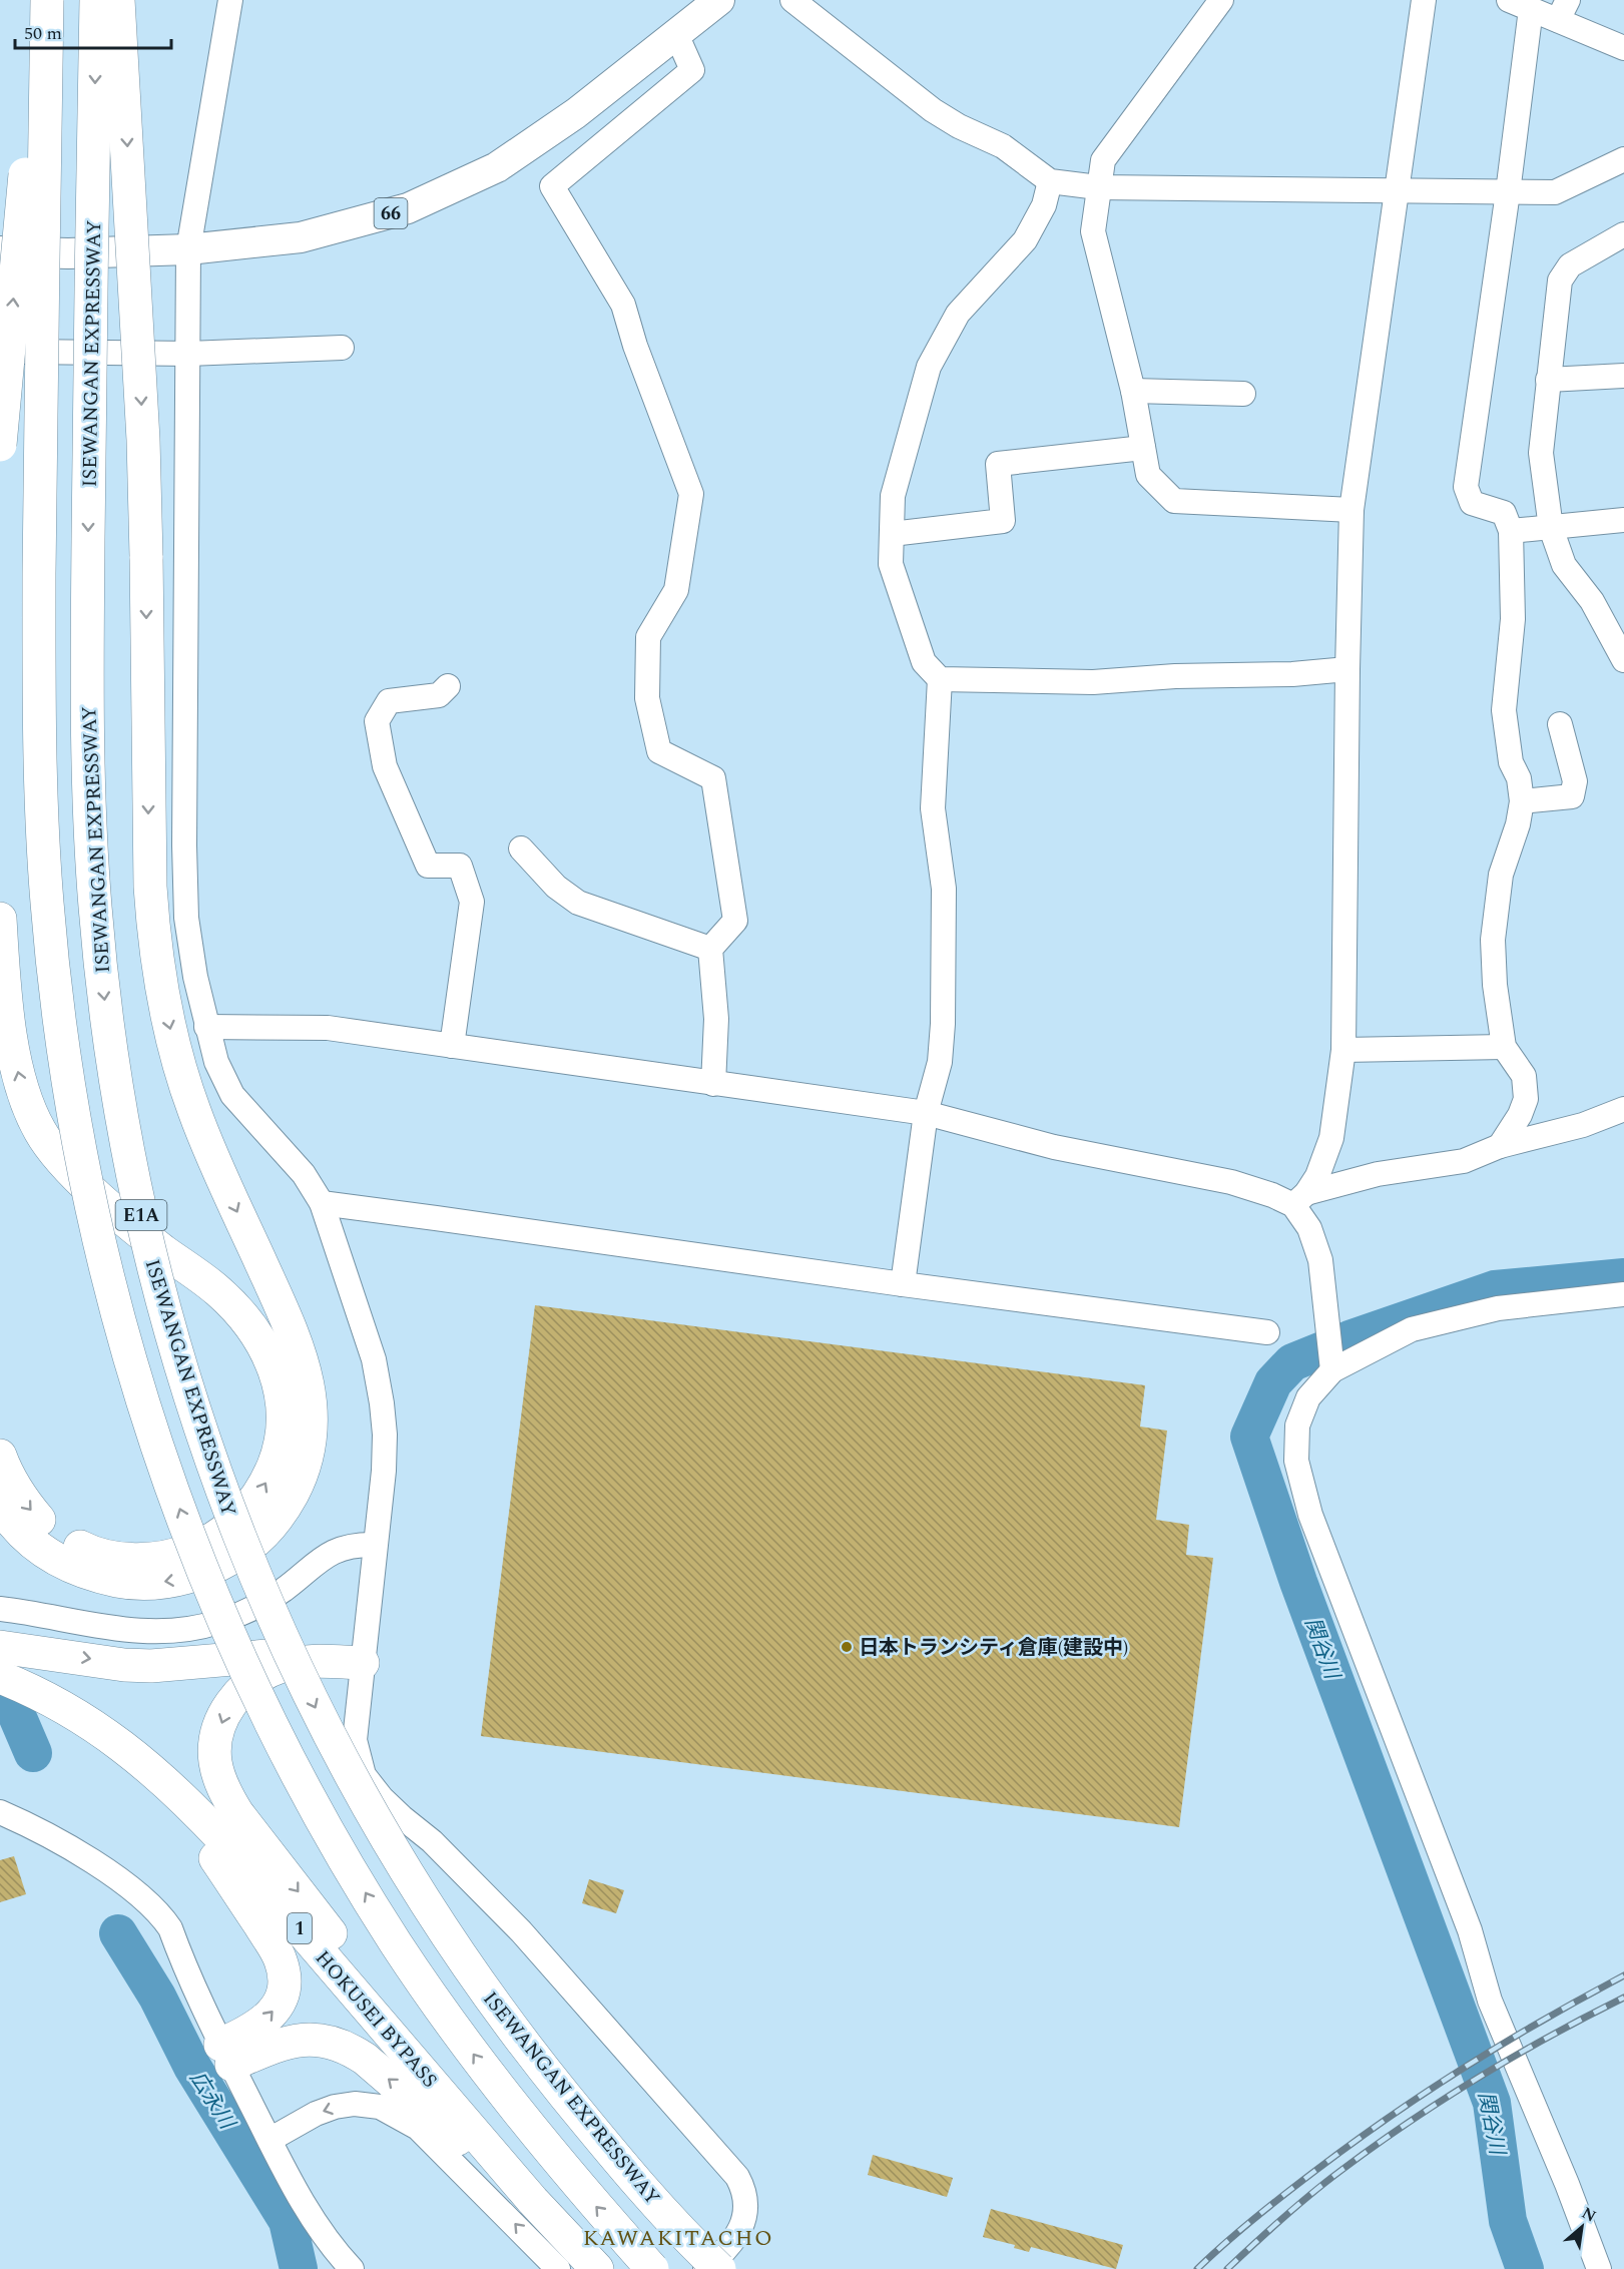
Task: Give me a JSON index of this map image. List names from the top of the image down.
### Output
{
  "streets": {
    "highway": [
      "ISEWANGAN EXPRESSWAY",
      "E1A",
      "1",
      "HOKUSEI BYPASS"
    ],
    "main road": ["66"]
  },
  "crossings": [
    ["1", "HOKUSEI BYPASS"]
  ],
  "districts": ["KAWAKITACHO"],
  "water": ["関谷川", "広永川"],
  "places": ["日本トランシティ倉庫(建設中)"],
  "scale_bar": "50 m",
  "north": "top right"
}
